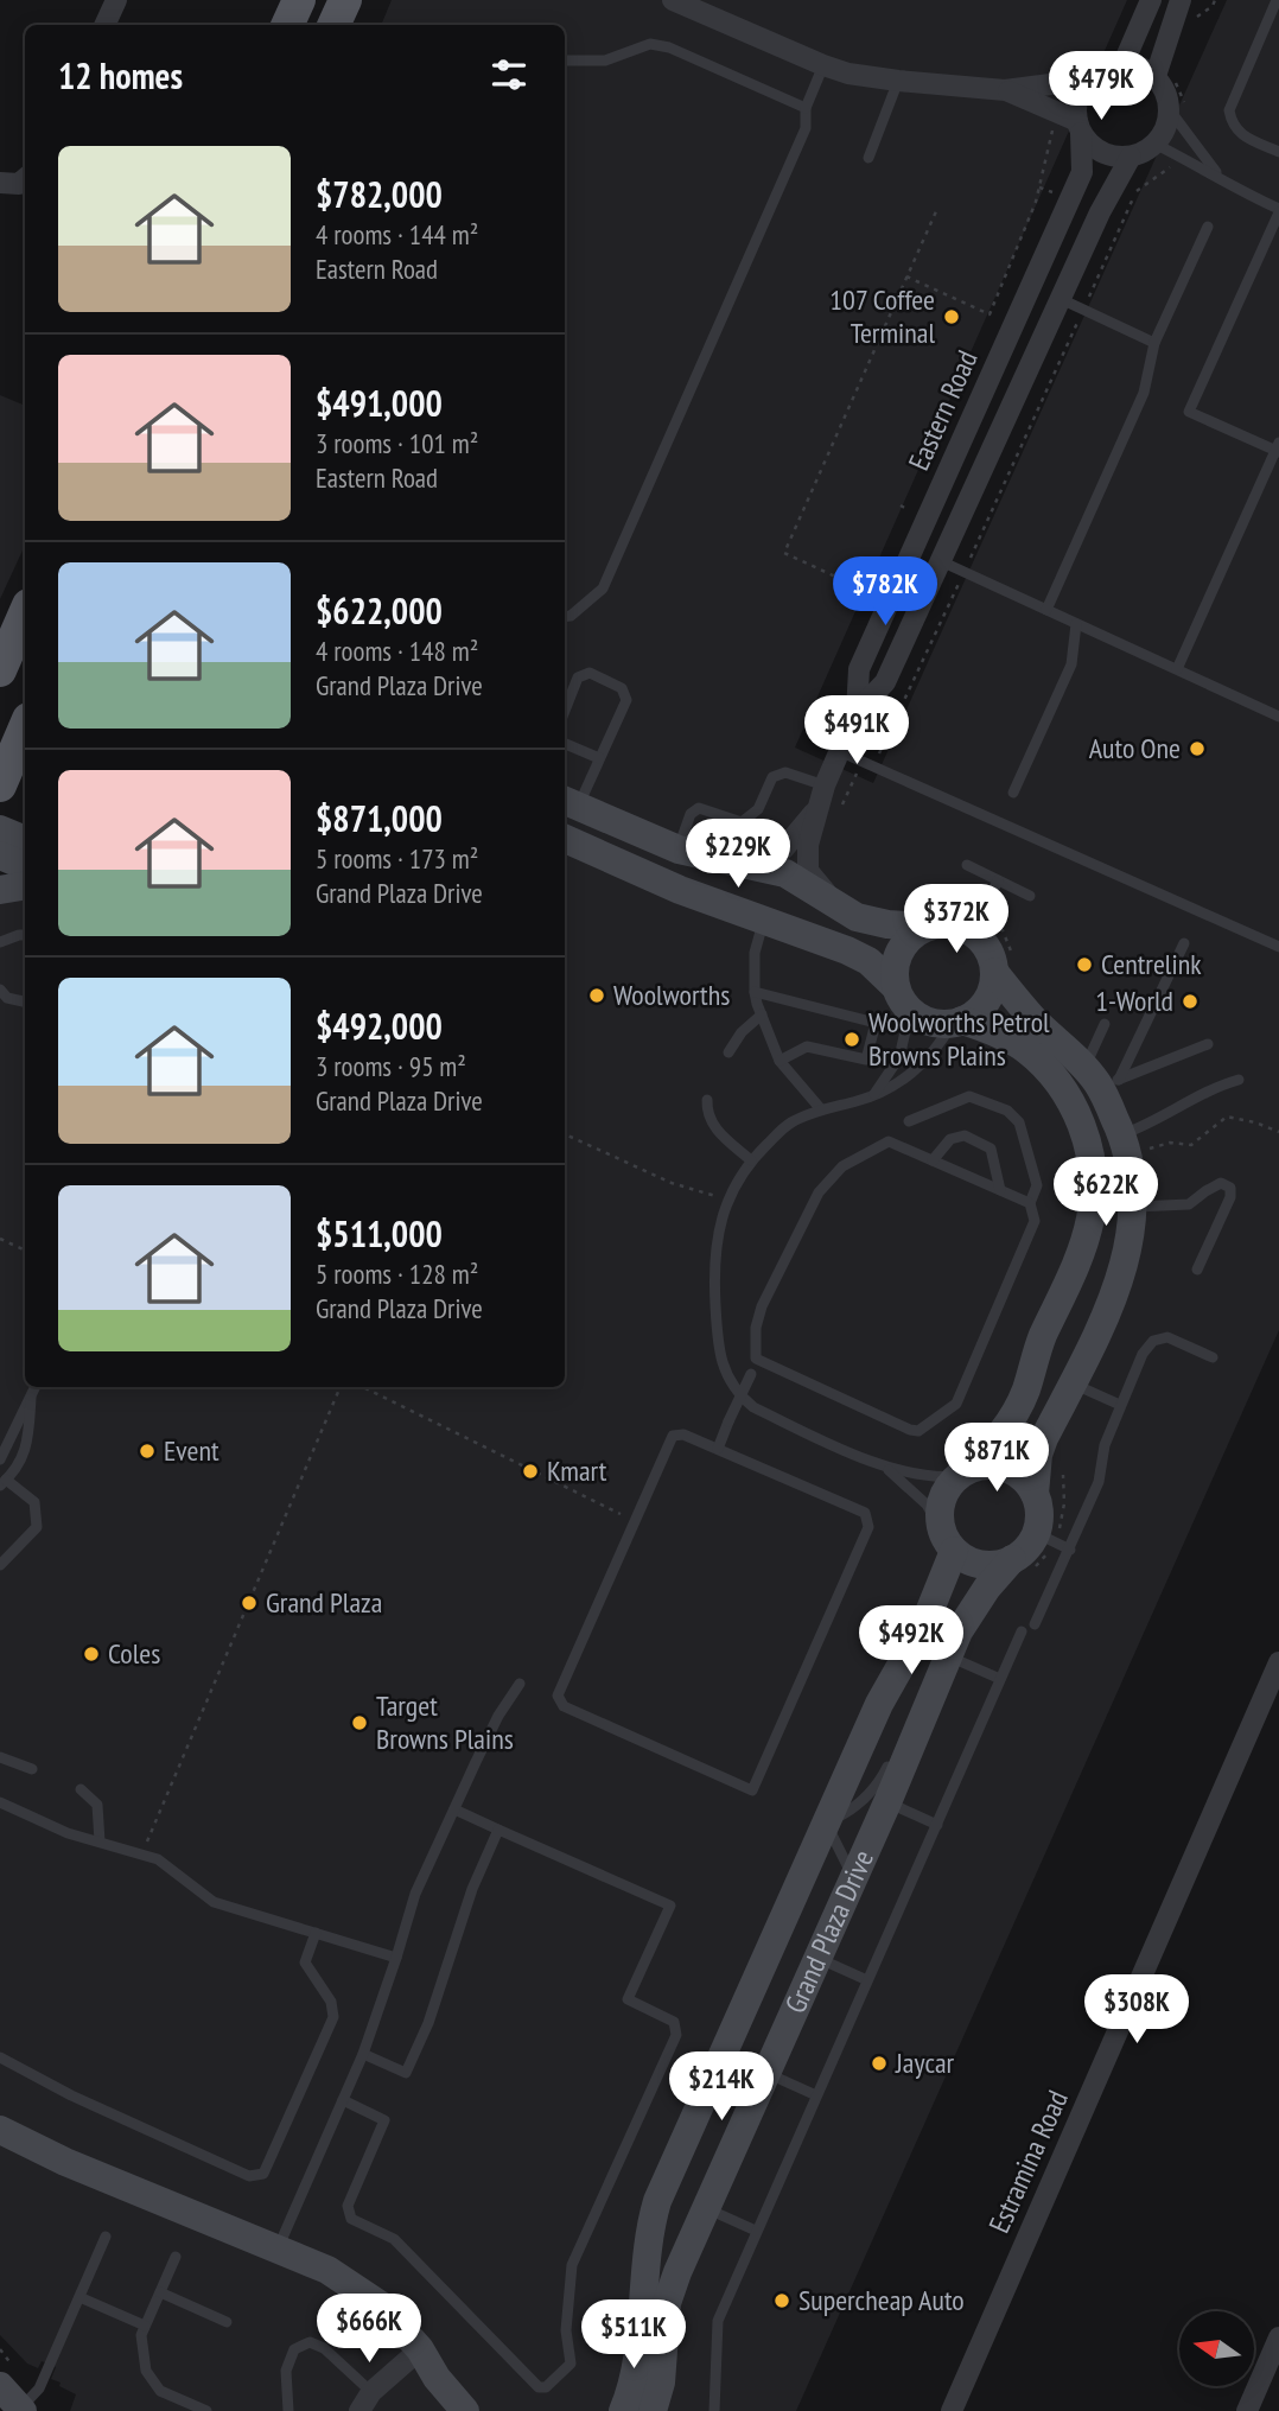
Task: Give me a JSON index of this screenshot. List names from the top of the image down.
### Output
{
  "streets": {
    "street": ["Eastern Road", "Grand Plaza Drive", "Estramina Road"]
  },
  "places": [
    "107 Coffee Terminal",
    "Auto One",
    "Centrelink",
    "Woolworths",
    "1-World",
    "Woolworths Petrol Browns Plains",
    "Event",
    "Kmart",
    "Grand Plaza",
    "Coles",
    "Target Browns Plains",
    "Jaycar",
    "Supercheap Auto"
  ],
  "north": "left",
  "page": {
    "heading": "12 homes",
    "price": [
      "$479K",
      "$782K",
      "$491K",
      "$229K",
      "$372K",
      "$622K",
      "$871K",
      "$492K",
      "$308K",
      "$214K",
      "$666K",
      "$511K"
    ],
    "list": [
      {
        "name": "$782,000",
        "note": "4 rooms · 144 m² · Eastern Road"
      },
      {
        "name": "$491,000",
        "note": "3 rooms · 101 m² · Eastern Road"
      },
      {
        "name": "$622,000",
        "note": "4 rooms · 148 m² · Grand Plaza Drive"
      },
      {
        "name": "$871,000",
        "note": "5 rooms · 173 m² · Grand Plaza Drive"
      },
      {
        "name": "$492,000",
        "note": "3 rooms · 95 m² · Grand Plaza Drive"
      },
      {
        "name": "$511,000",
        "note": "5 rooms · 128 m² · Grand Plaza Drive"
      }
    ]
  }
}
